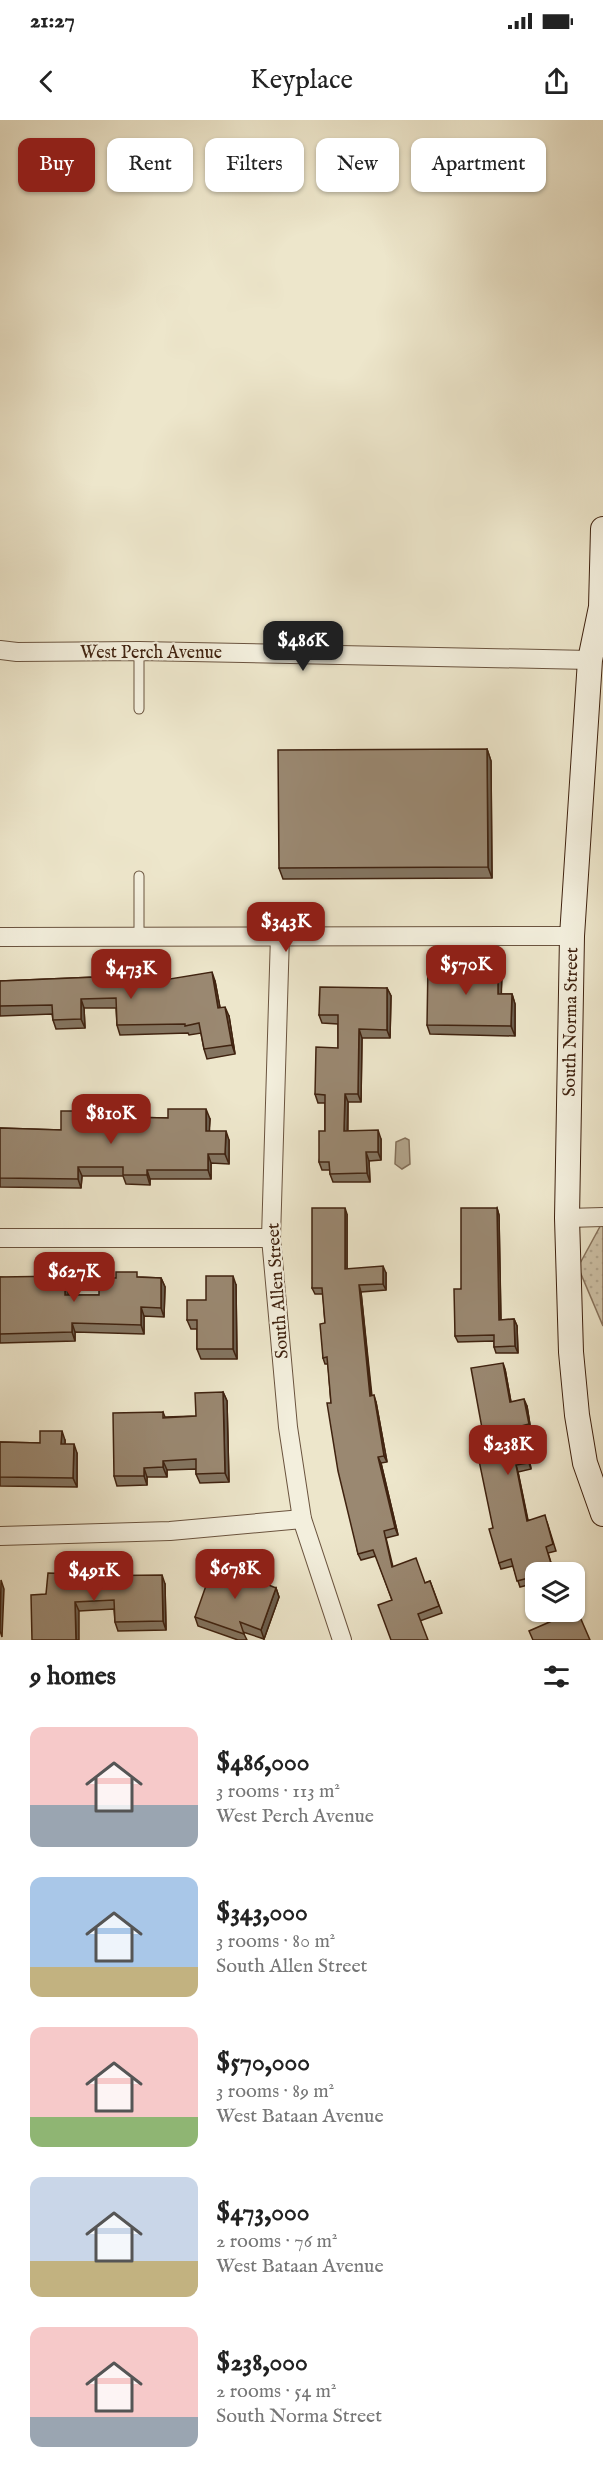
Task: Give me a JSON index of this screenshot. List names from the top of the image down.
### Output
{
  "streets": {
    "street": ["West Perch Avenue", "South Norma Street", "South Allen Street"]
  },
  "crossings": [
    ["West Perch Avenue", "South Norma Street"]
  ],
  "page": {
    "status": "21:27",
    "header": "Keyplace",
    "chip": [
      "Buy",
      "Rent",
      "Filters",
      "New",
      "Apartment"
    ],
    "price": [
      "$486K",
      "$343K",
      "$570K",
      "$473K",
      "$810K",
      "$627K",
      "$238K",
      "$678K",
      "$491K"
    ],
    "heading": "9 homes",
    "list": [
      {
        "name": "$486,000",
        "note": "3 rooms · 113 m² · West Perch Avenue"
      },
      {
        "name": "$343,000",
        "note": "3 rooms · 80 m² · South Allen Street"
      },
      {
        "name": "$570,000",
        "note": "3 rooms · 89 m² · West Bataan Avenue"
      },
      {
        "name": "$473,000",
        "note": "2 rooms · 76 m² · West Bataan Avenue"
      },
      {
        "name": "$238,000",
        "note": "2 rooms · 54 m² · South Norma Street"
      }
    ]
  }
}
